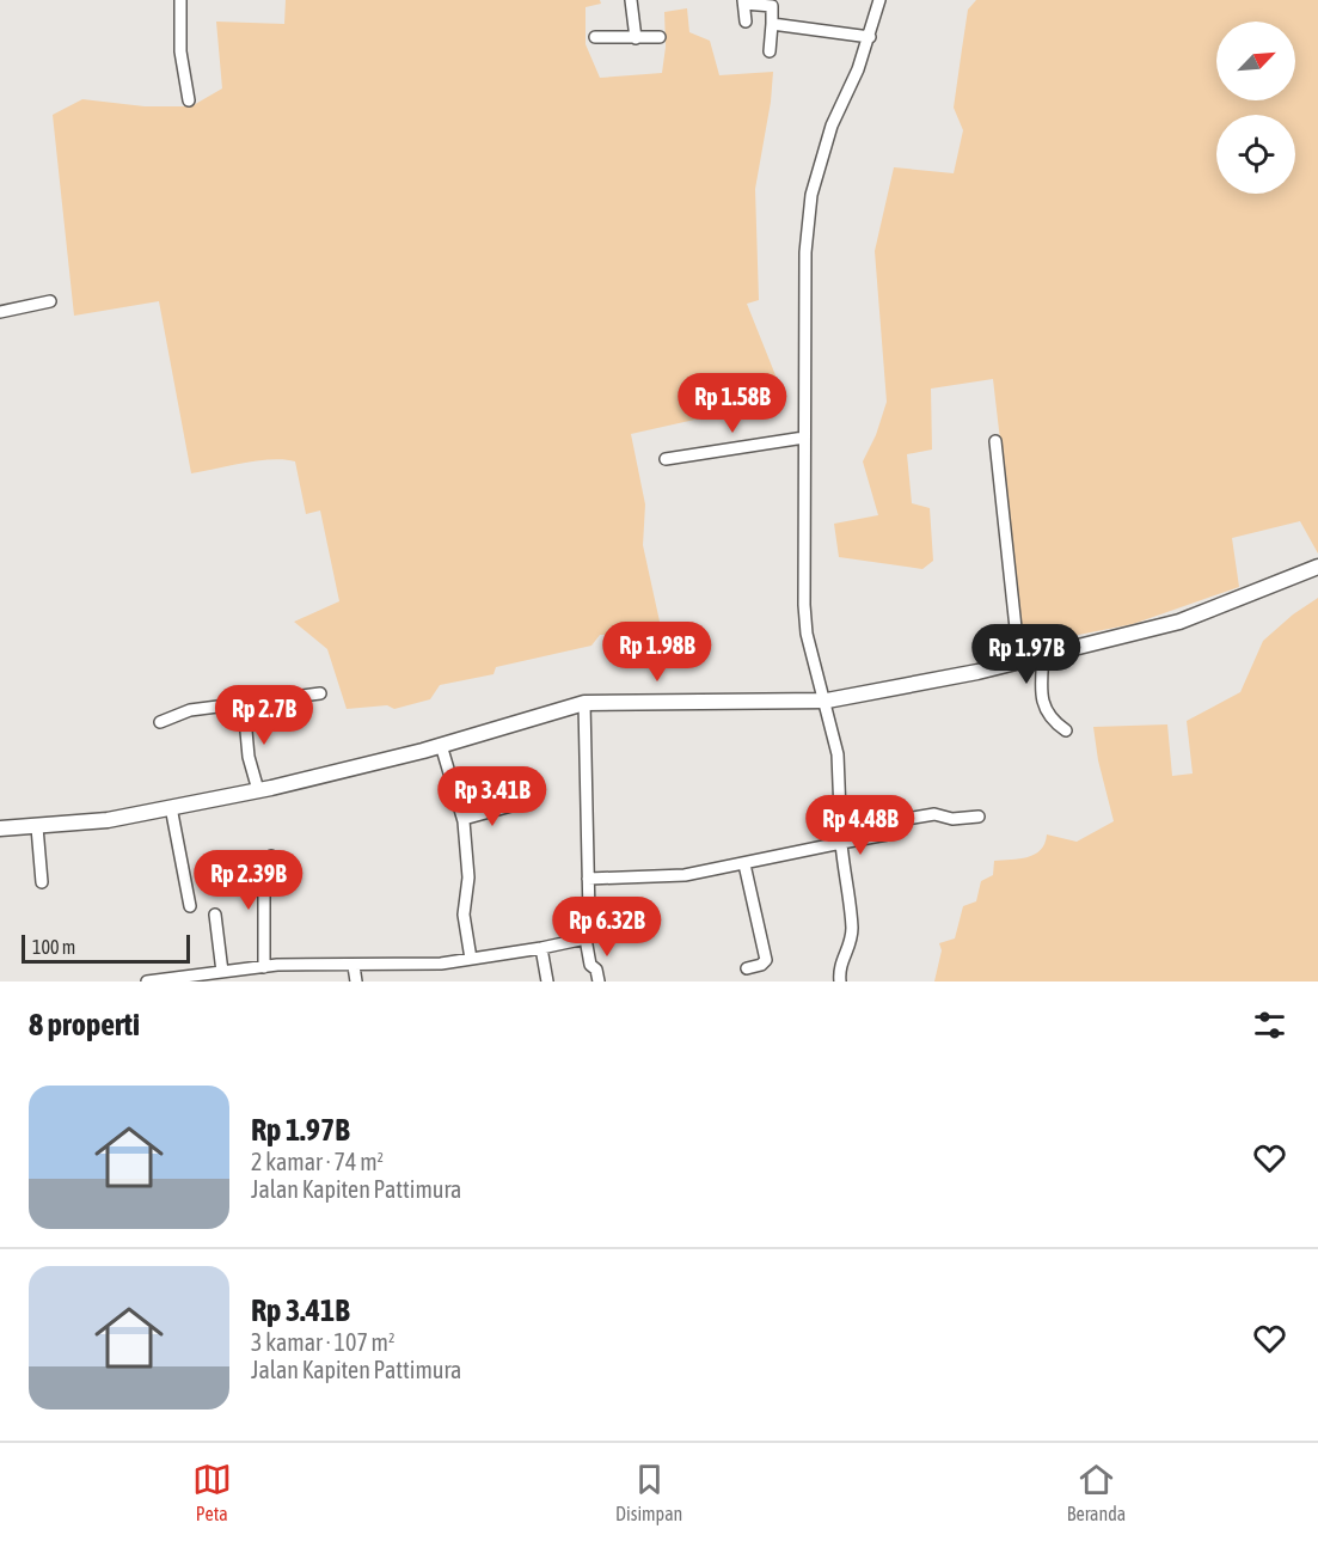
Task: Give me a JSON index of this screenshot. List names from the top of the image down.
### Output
{
  "scale_bar": "100 m",
  "north": "top right",
  "page": {
    "price": [
      "Rp 1.58B",
      "Rp 1.98B",
      "Rp 1.97B",
      "Rp 2.7B",
      "Rp 3.41B",
      "Rp 4.48B",
      "Rp 2.39B",
      "Rp 6.32B"
    ],
    "scale": "100 m",
    "heading": "8 properti",
    "list": [
      {
        "name": "Rp 1.97B",
        "note": "2 kamar · 74 m² · Jalan Kapiten Pattimura"
      },
      {
        "name": "Rp 3.41B",
        "note": "3 kamar · 107 m² · Jalan Kapiten Pattimura"
      }
    ],
    "tabs": ["Peta", "Disimpan", "Beranda"]
  }
}
